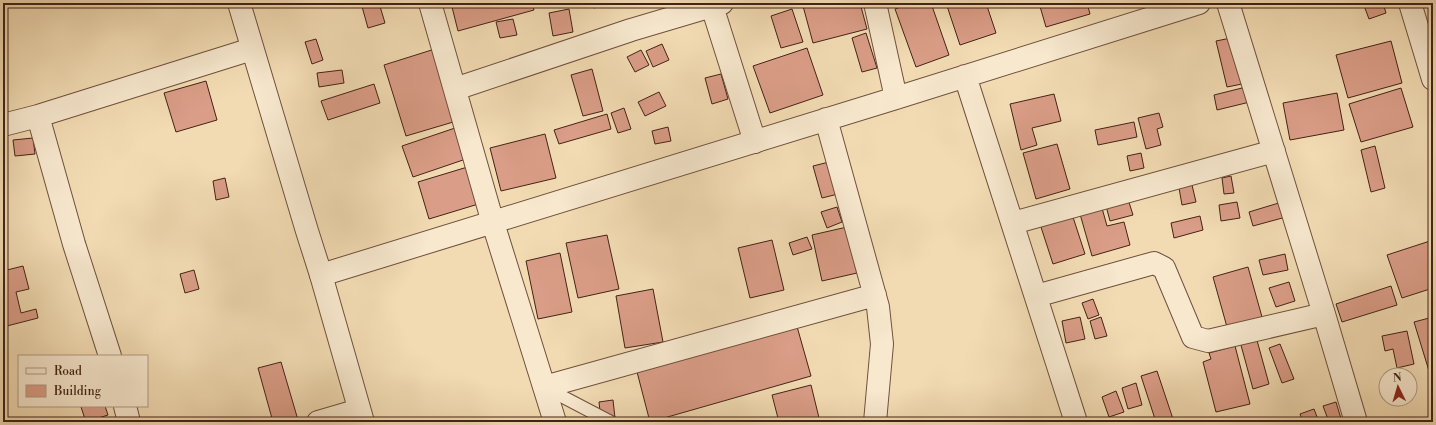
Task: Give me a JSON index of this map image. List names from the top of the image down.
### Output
{
  "legend": ["Road", "Building"],
  "north": "top"
}
